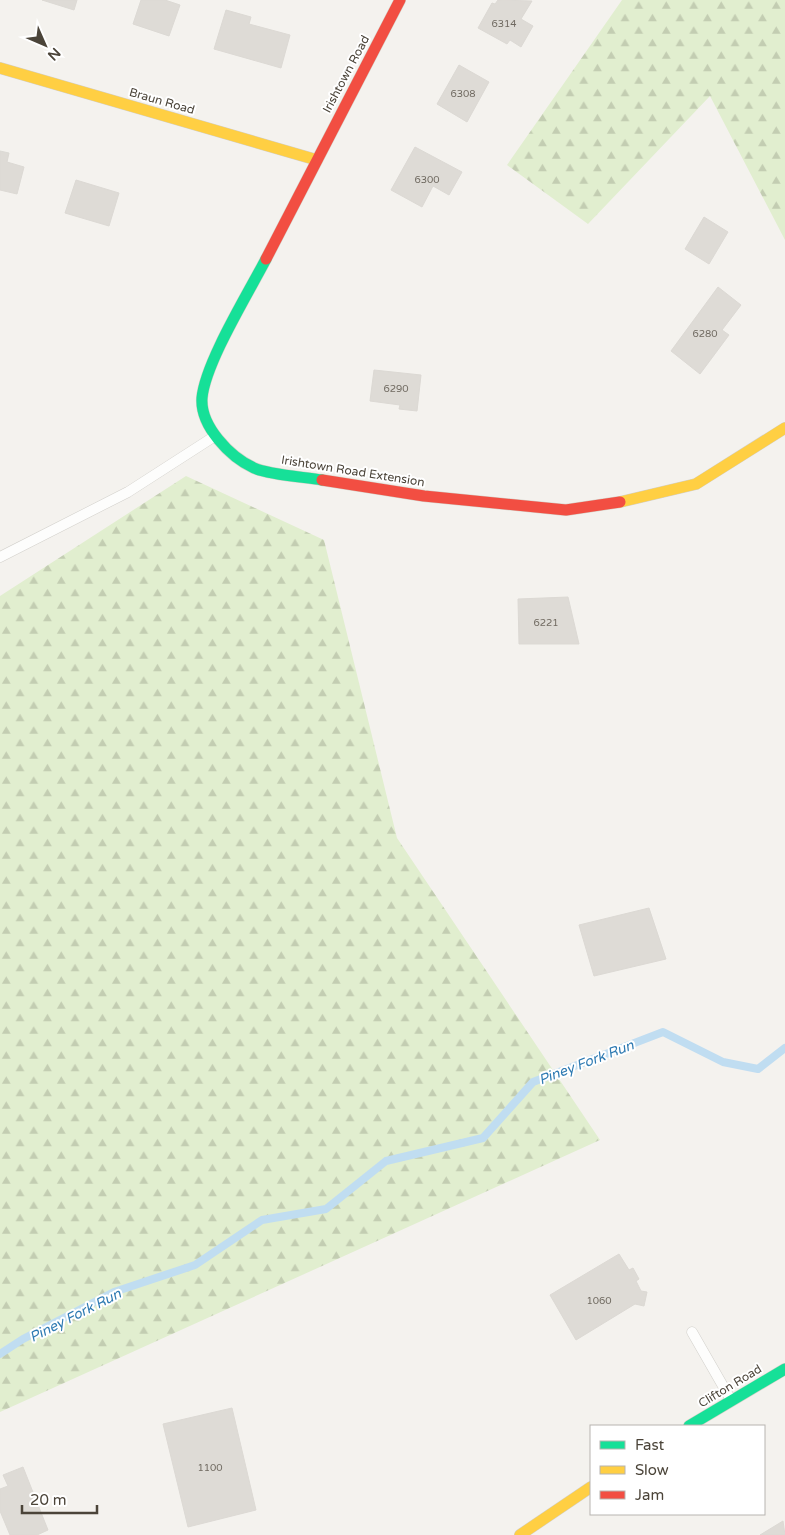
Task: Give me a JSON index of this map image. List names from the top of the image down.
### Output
{
  "streets": {
    "street": [
      "Irishtown Road",
      "Braun Road",
      "Irishtown Road Extension",
      "Clifton Road"
    ]
  },
  "crossings": [
    ["Irishtown Road", "Braun Road"],
    ["Irishtown Road", "Irishtown Road Extension"],
    ["Braun Road", "Irishtown Road Extension"]
  ],
  "water": ["Piney Fork Run"],
  "house_numbers": [
    "6314",
    "6308",
    "6300",
    "6280",
    "6290",
    "6221",
    "1060",
    "1100"
  ],
  "legend": ["Fast", "Slow", "Jam"],
  "scale_bar": "20 m",
  "north": "bottom right"
}
